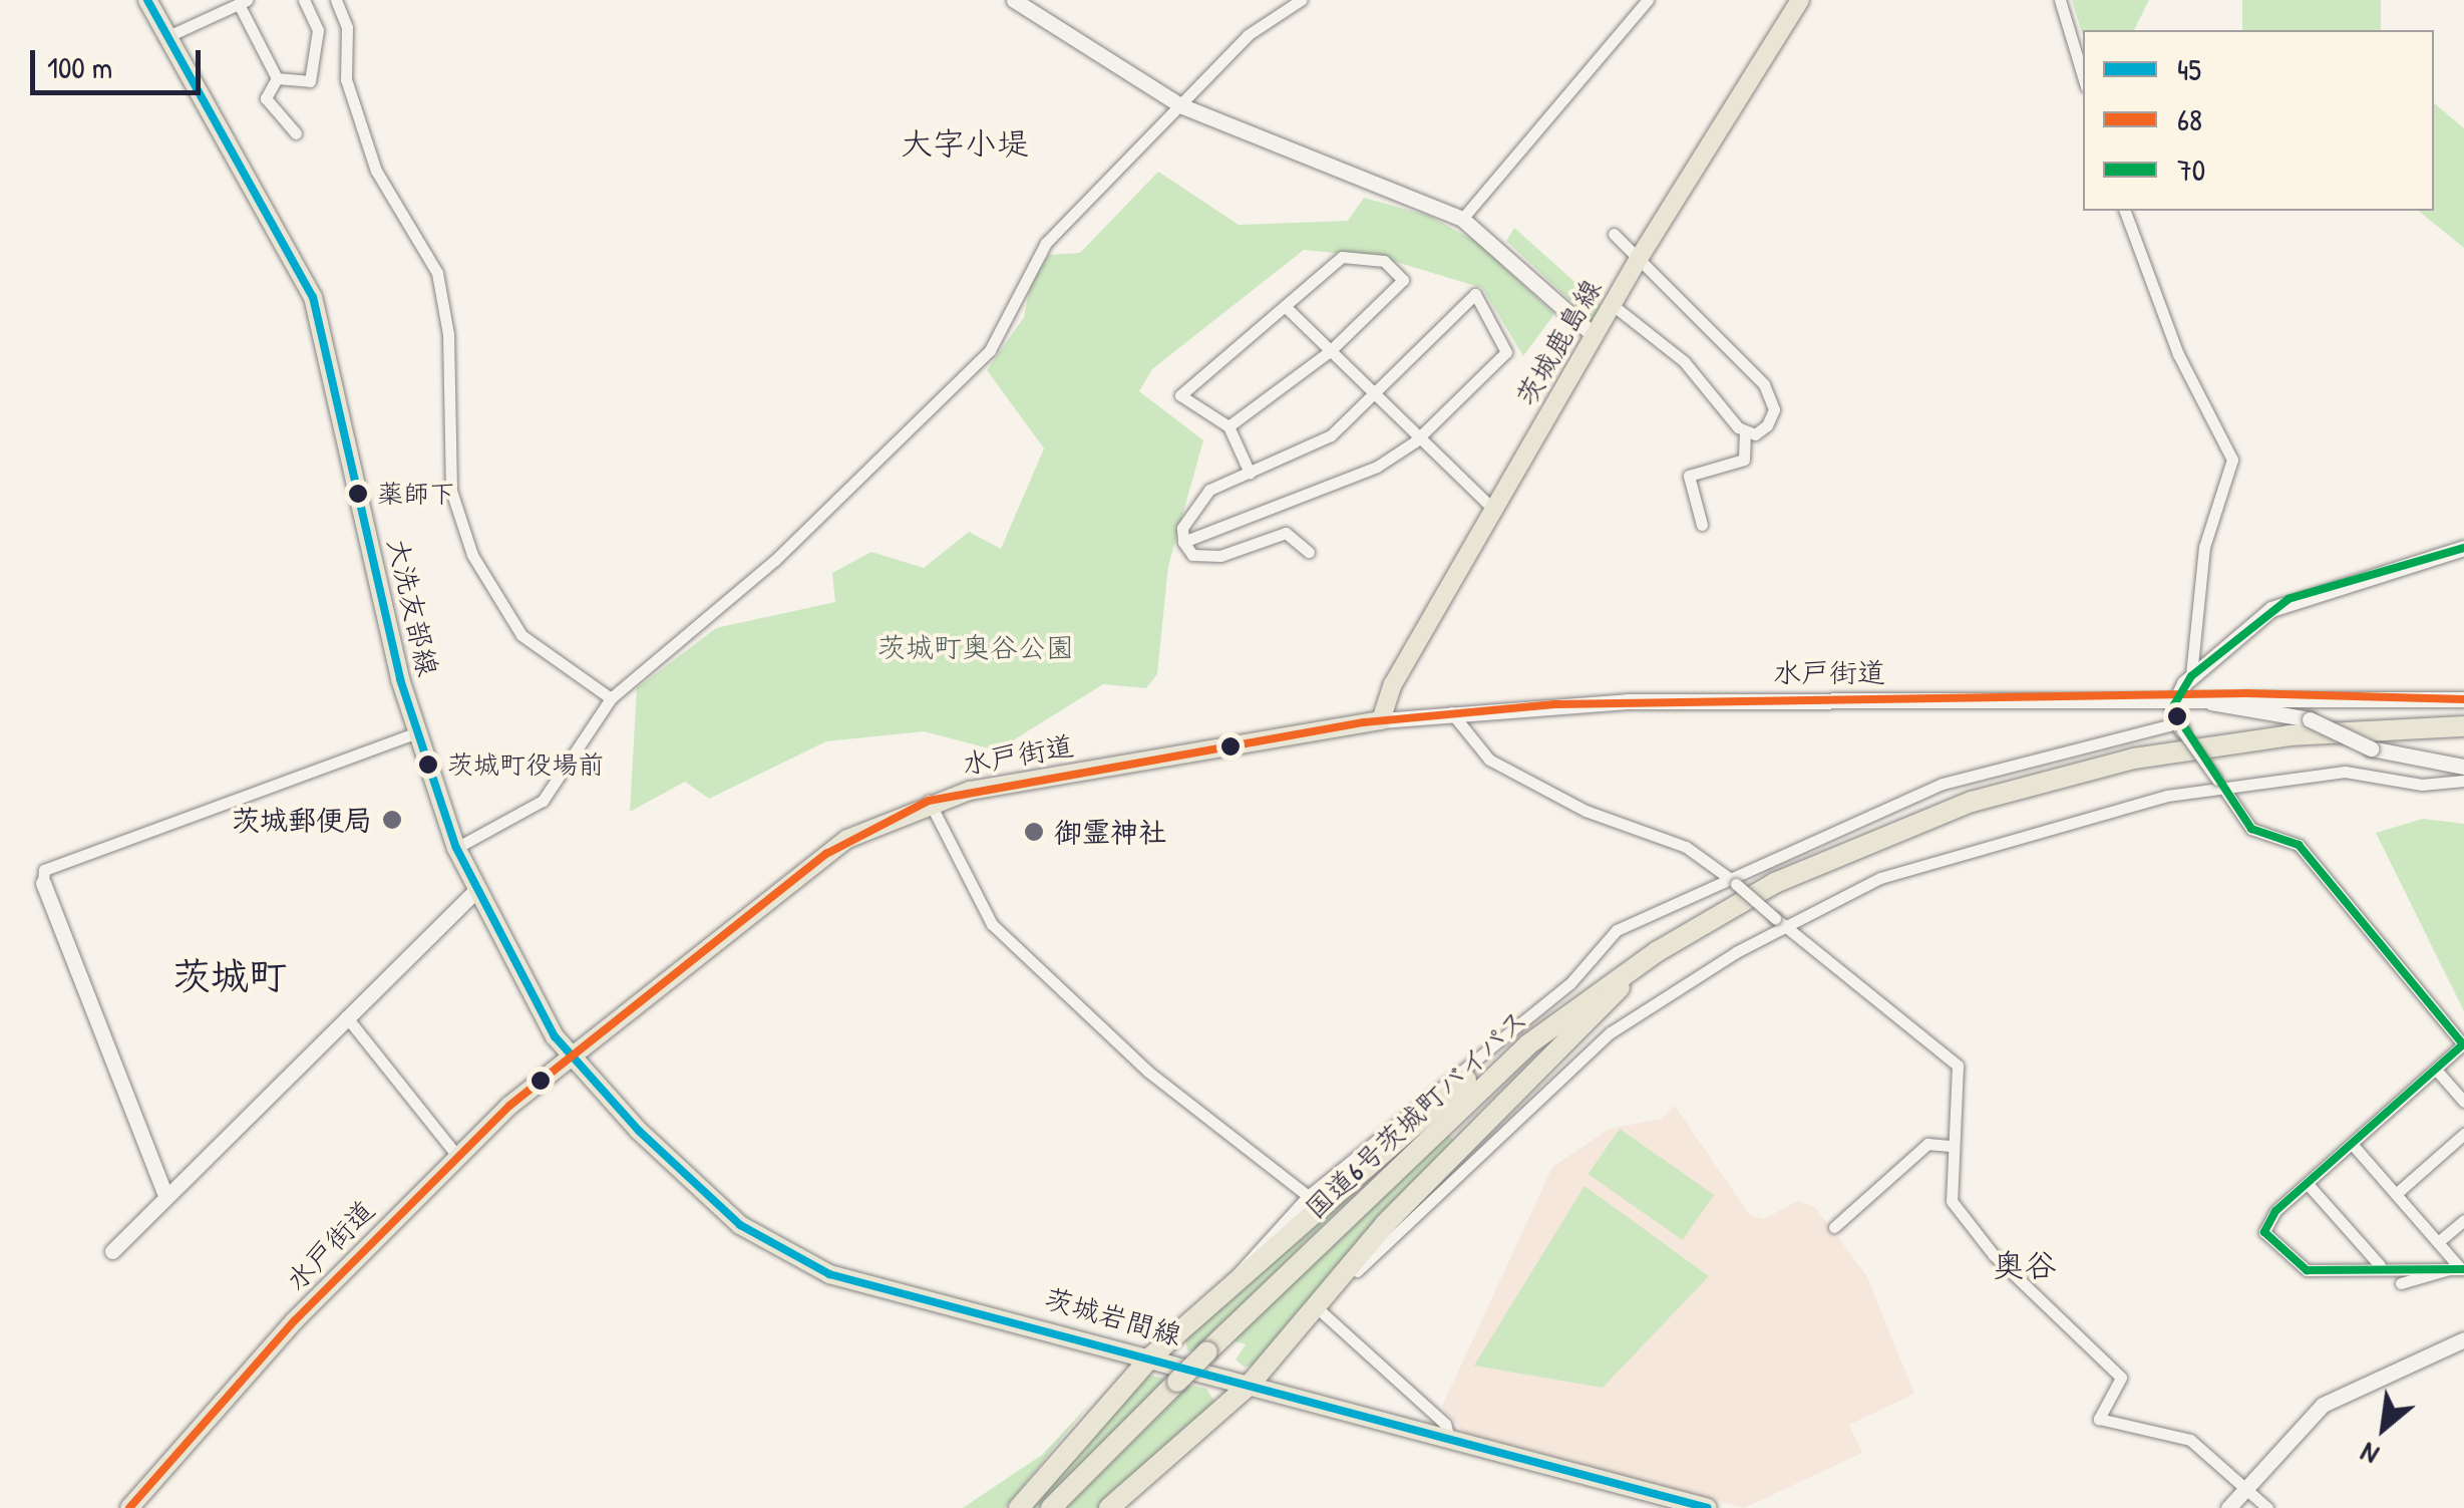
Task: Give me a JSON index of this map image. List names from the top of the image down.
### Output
{
  "streets": {
    "highway": ["国道6号茨城町バイパス"],
    "main road": [
      "茨城鹿島線",
      "大洗友部線",
      "水戸街道",
      "茨城岩間線"
    ]
  },
  "crossings": [
    ["茨城鹿島線", "水戸街道"],
    ["大洗友部線", "水戸街道"],
    ["大洗友部線", "茨城岩間線"],
    ["水戸街道", "茨城岩間線"]
  ],
  "districts": ["大字小堤", "茨城町", "奥谷"],
  "parks": ["茨城町奥谷公園"],
  "places": [
    "薬師下",
    "茨城町役場前",
    "茨城郵便局",
    "御霊神社"
  ],
  "lines": ["transit line 45", "transit line 70", "transit line 68"],
  "legend": ["45", "68", "70"],
  "scale_bar": "100 m",
  "north": "bottom left"
}
